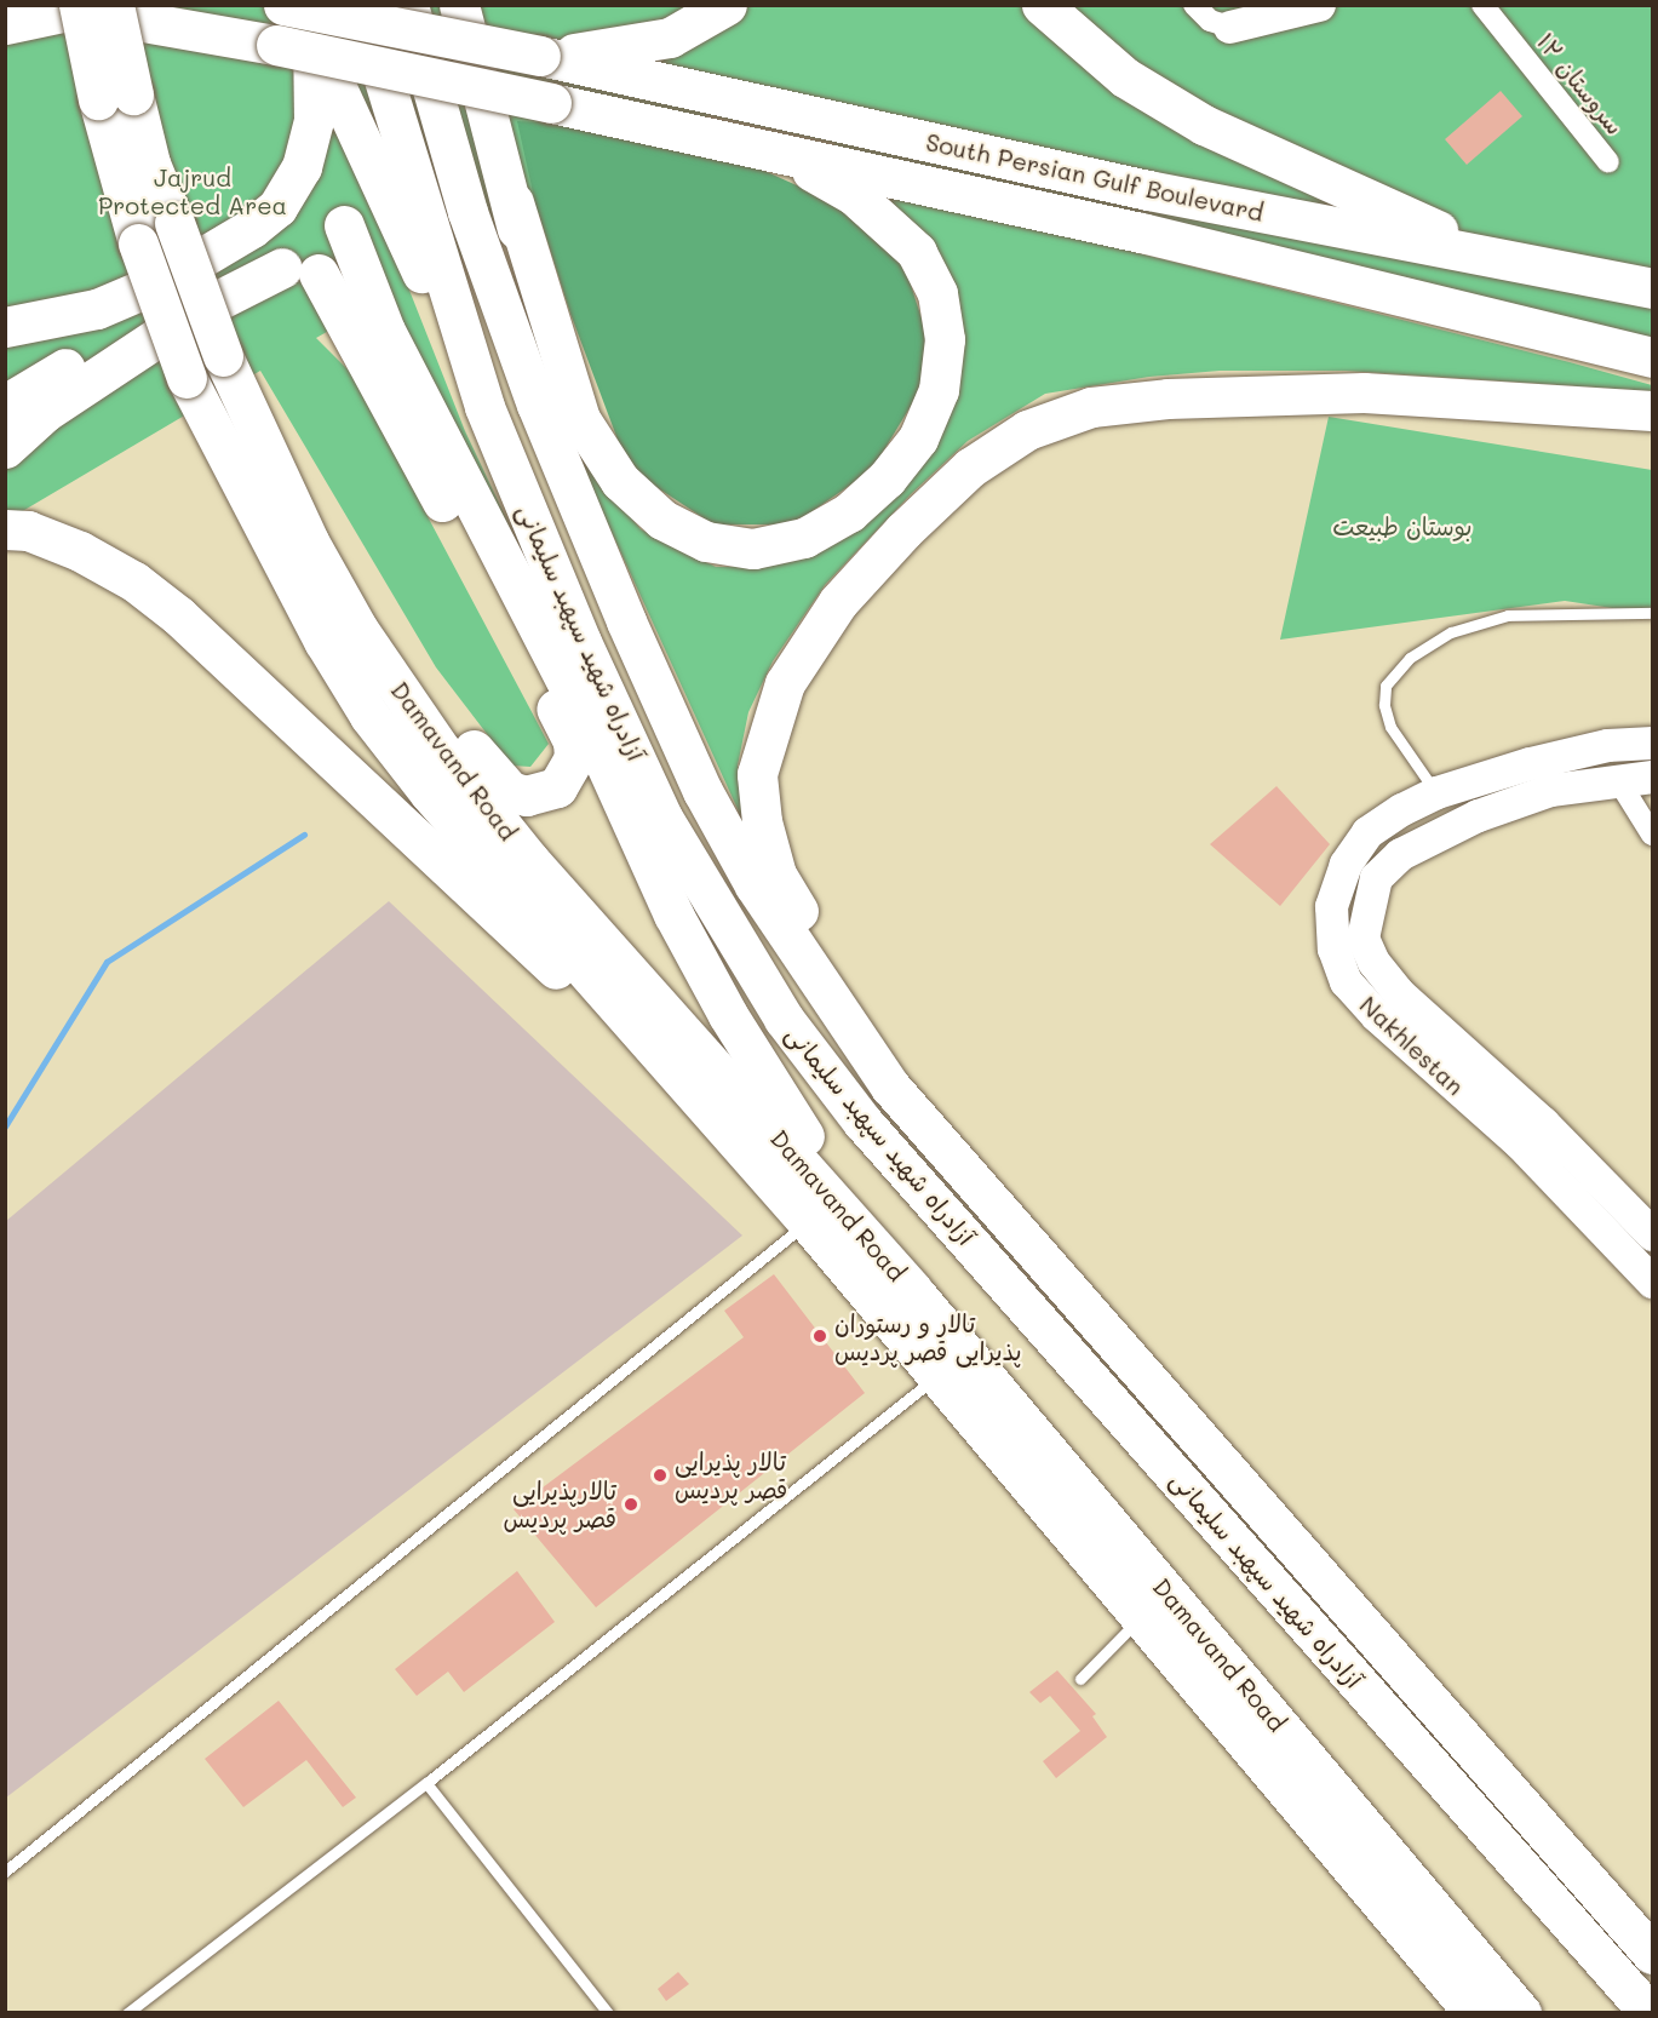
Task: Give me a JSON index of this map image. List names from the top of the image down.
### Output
{
  "streets": {
    "highway": ["South Persian Gulf Boulevard", "آزادراه شهید سپهبد سلیمانی", "Damavand Road"],
    "street": ["سروستان ۱۲", "Nakhlestan"]
  },
  "parks": ["Jajrud Protected Area", "بوستان طبیعت"],
  "places": ["تالار و رستوران پذیرایی قصر پردیس", "تالار پذیرایی قصر پردیس", "تالارپذیرایی قصر پردیس"]
}
